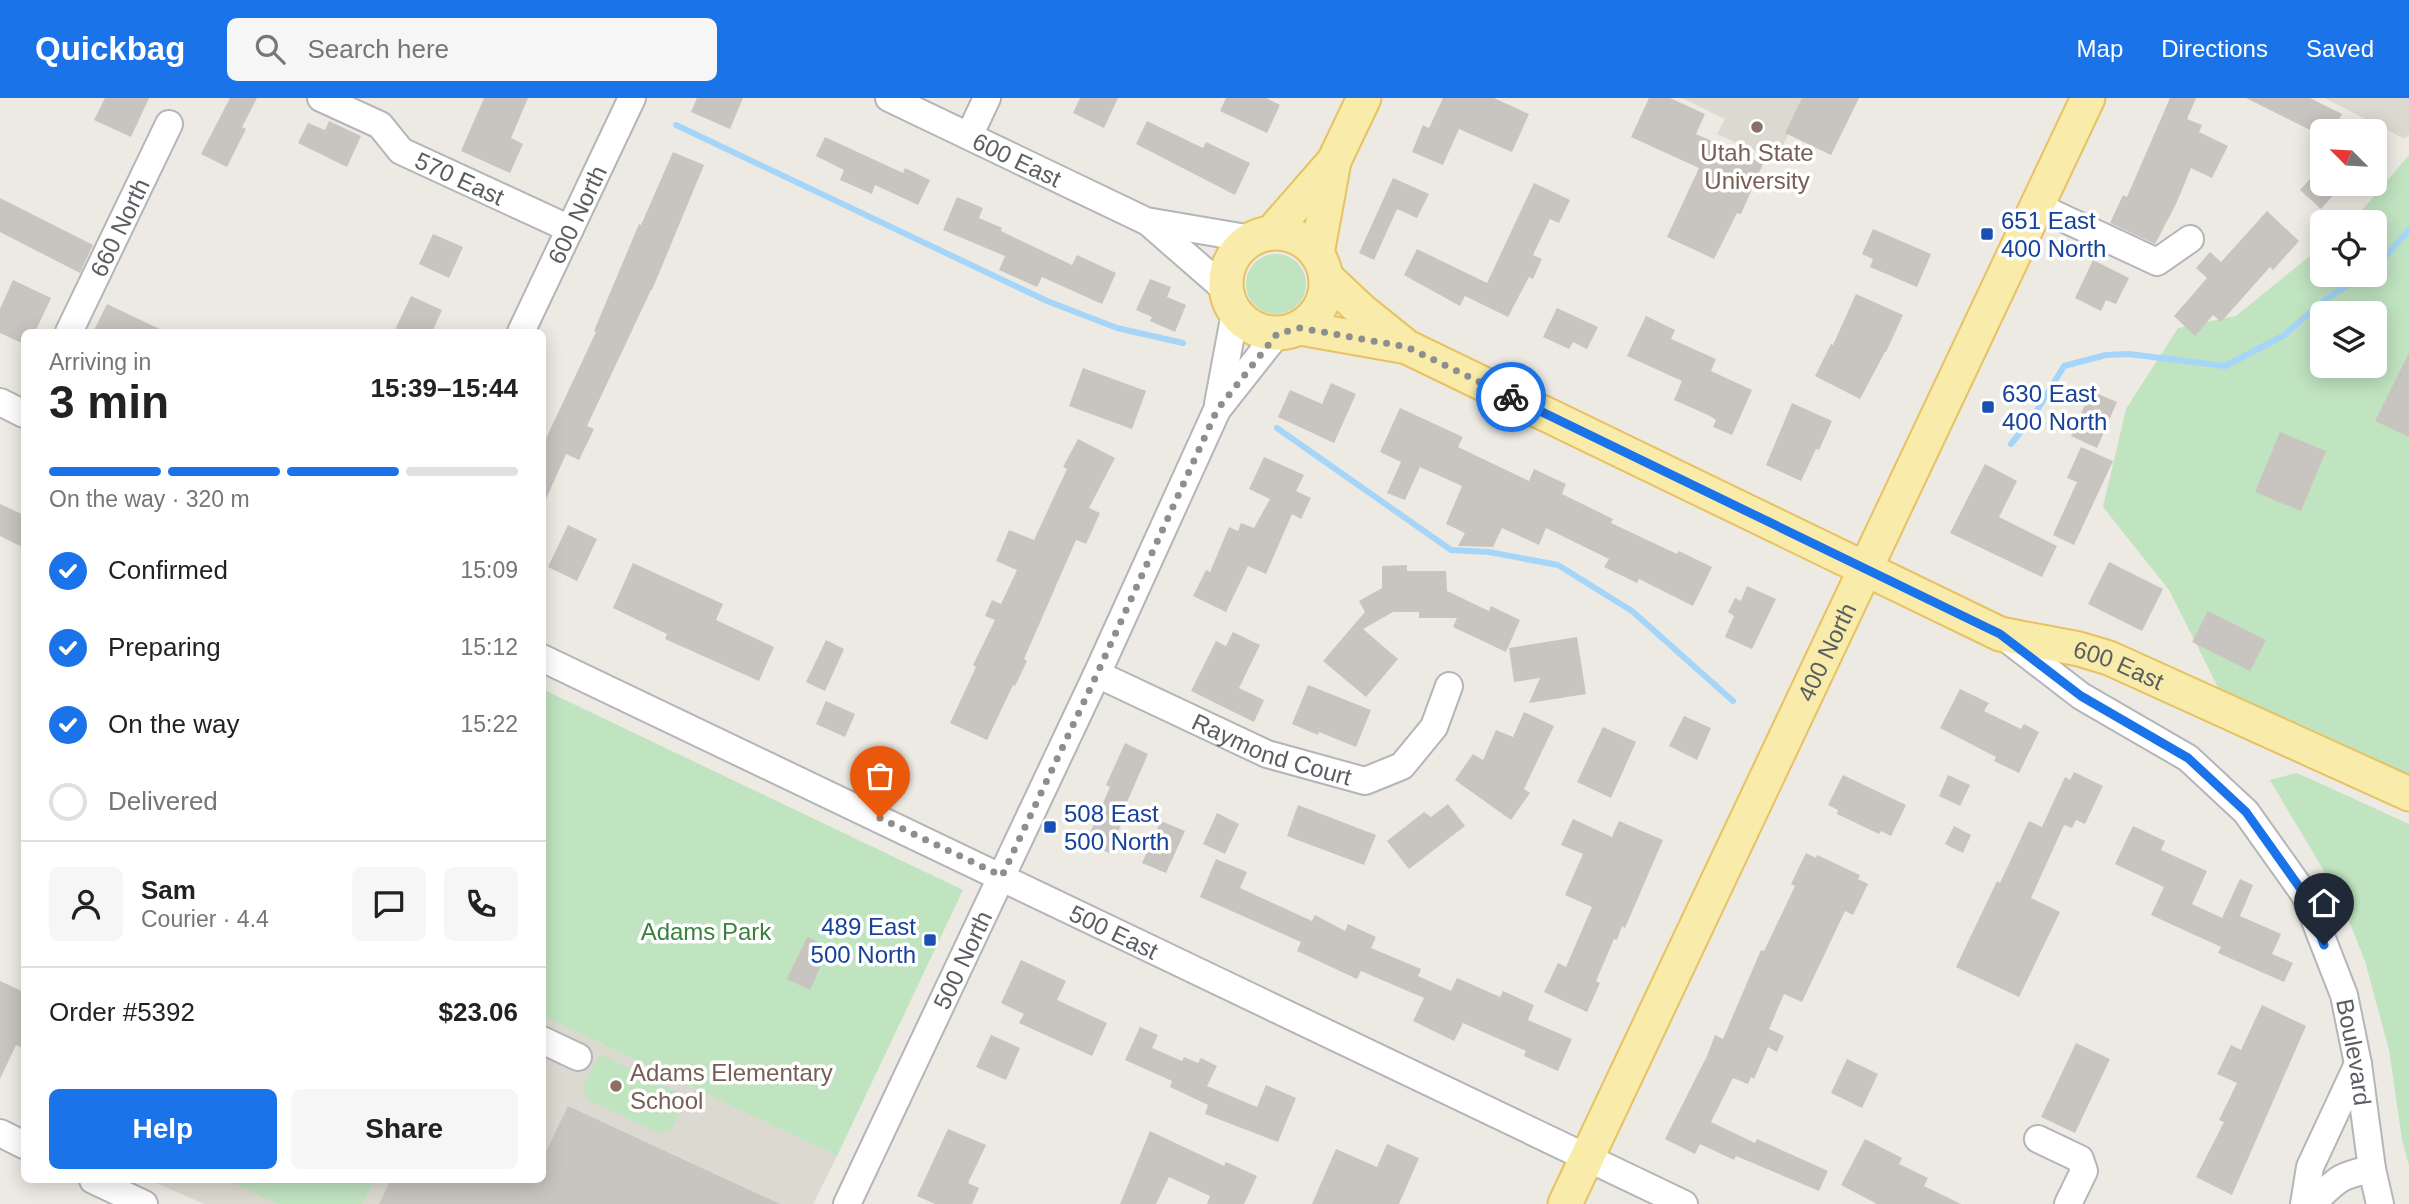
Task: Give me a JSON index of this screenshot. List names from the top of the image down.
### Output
{
  "streets": {
    "main road": ["600 East", "400 North"],
    "street": [
      "570 East",
      "600 North",
      "660 North",
      "Raymond Court",
      "500 East",
      "500 North",
      "Boulevard"
    ]
  },
  "crossings": [
    ["600 East", "400 North"],
    ["600 East", "500 North"],
    ["600 East", "Boulevard"],
    ["570 East", "600 North"],
    ["400 North", "500 East"],
    ["Raymond Court", "500 North"],
    ["500 East", "500 North"]
  ],
  "parks": ["Adams Park"],
  "places": {
    "other": ["Utah State University", "Adams Elementary School"],
    "transit": [
      "651 East 400 North",
      "630 East 400 North",
      "508 East 500 North",
      "489 East 500 North"
    ]
  },
  "north": "top left",
  "page": {
    "header": "Quickbag",
    "search": "Search here",
    "nav": ["Map", "Directions", "Saved"],
    "heading": ["3 min", "Arriving in", "15:39–15:44"],
    "panel": [
      "Sam",
      "Courier · 4.4",
      "Order #5392",
      "$23.06"
    ],
    "bar": "On the way · 320 m",
    "list": [
      ["Confirmed", "15:09"],
      ["Preparing", "15:12"],
      ["On the way", "15:22"],
      "Delivered"
    ],
    "buttons": ["Help", "Share"]
  }
}
